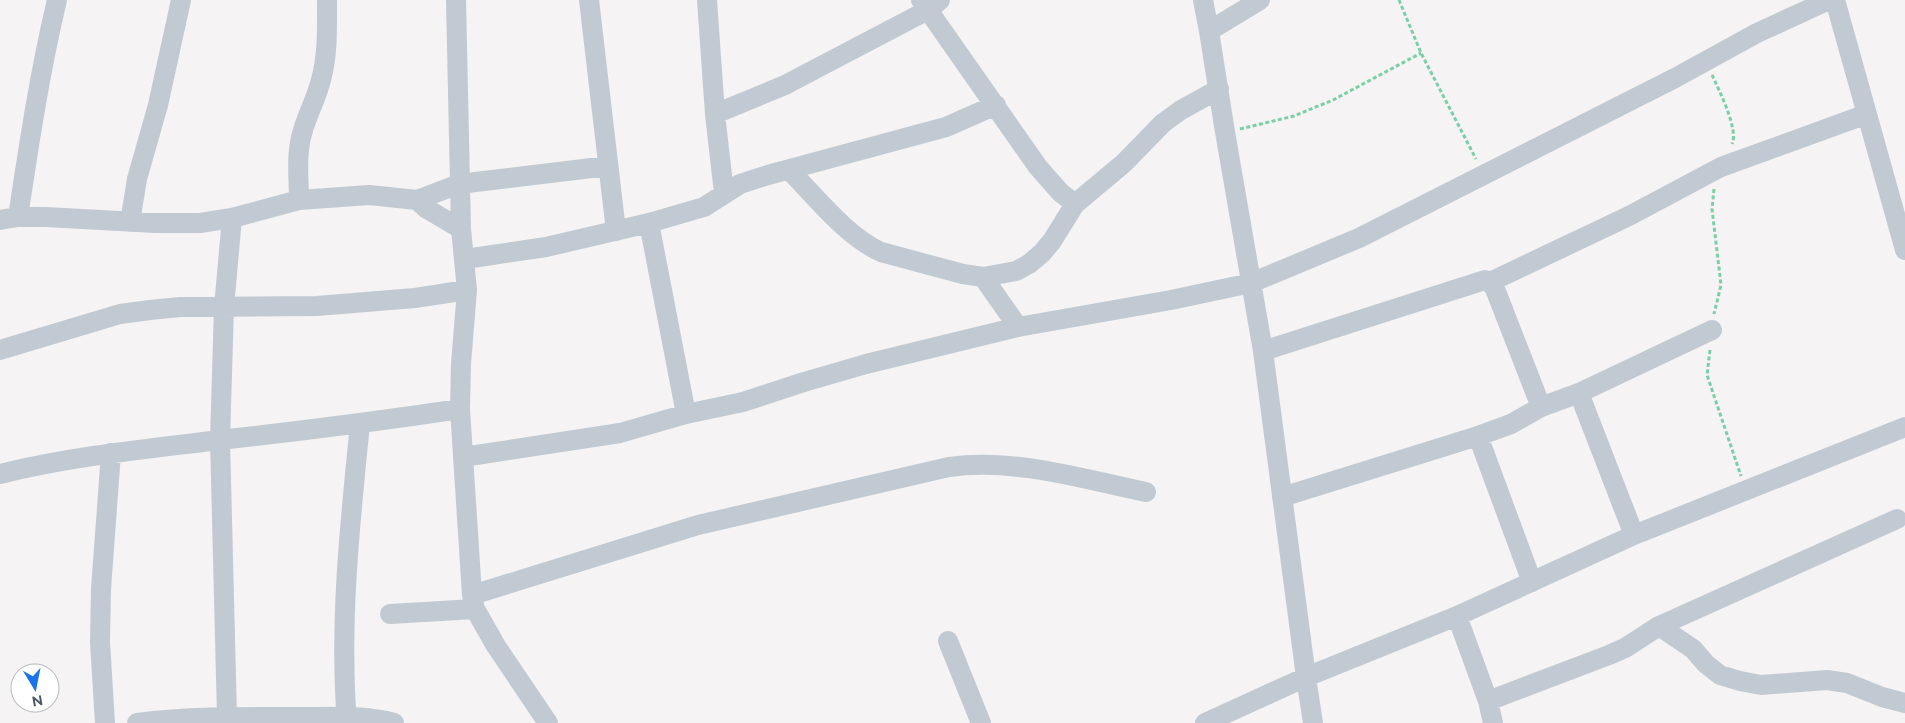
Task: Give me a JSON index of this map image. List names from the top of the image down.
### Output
{
  "north": "bottom"
}
